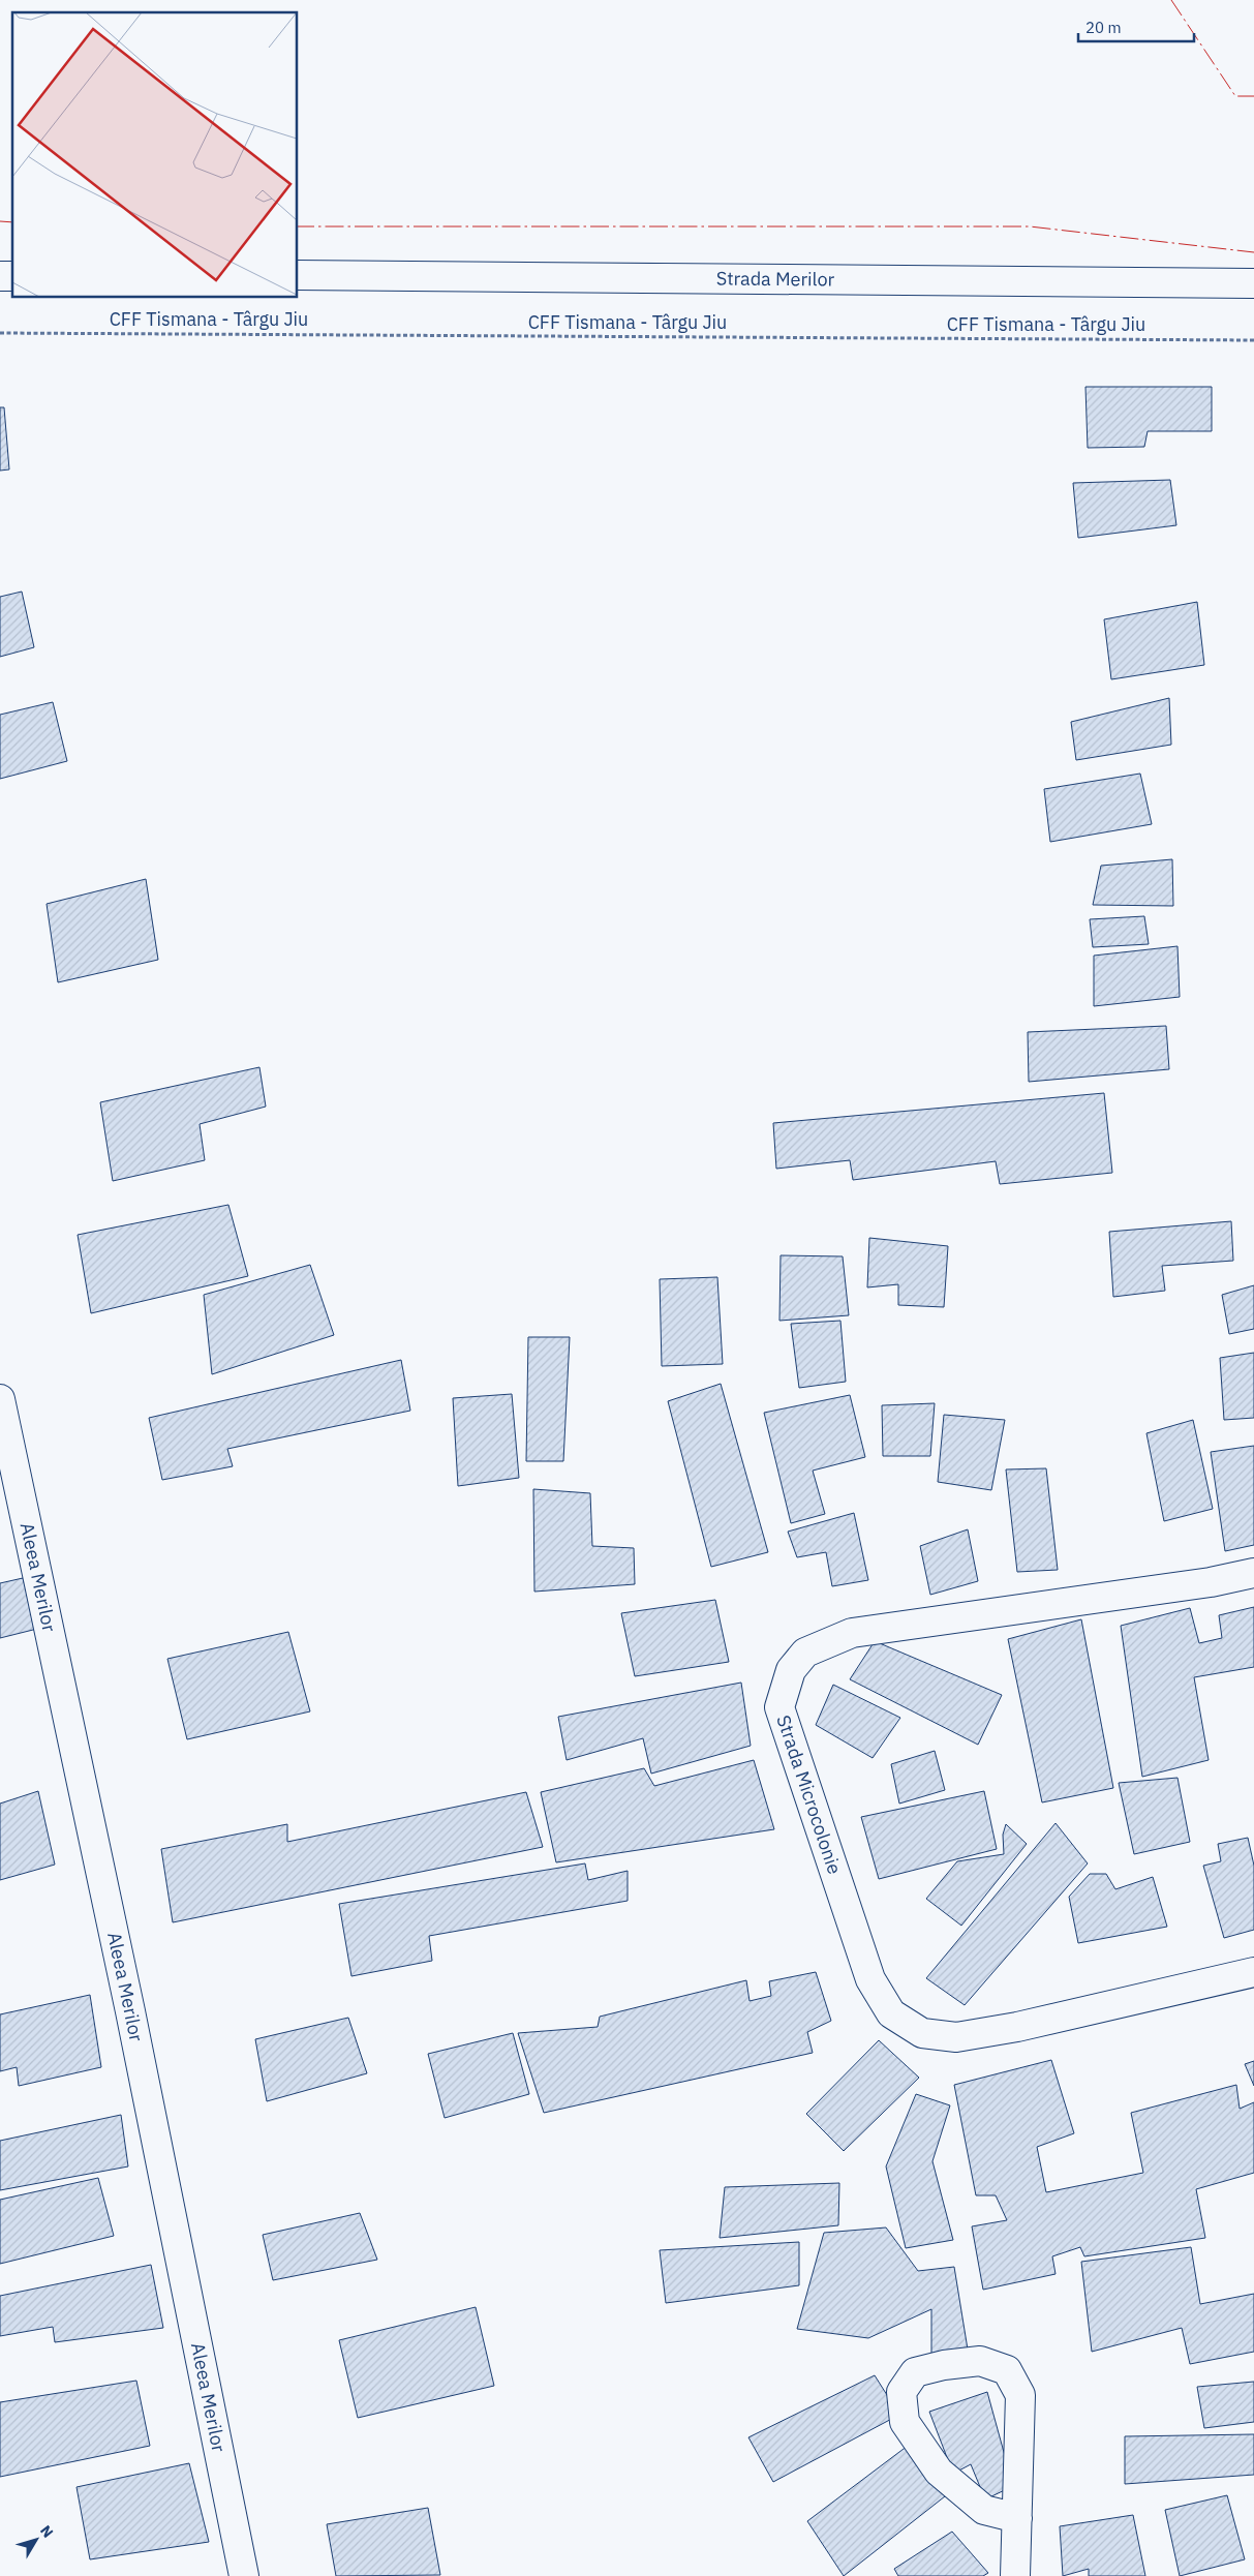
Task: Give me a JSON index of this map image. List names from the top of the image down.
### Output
{
  "streets": {
    "street": ["Strada Merilor", "Aleea Merilor", "Strada Microcolonie"],
    "path": ["CFF Tismana - Târgu Jiu"]
  },
  "scale_bar": "20 m",
  "north": "top right"
}
